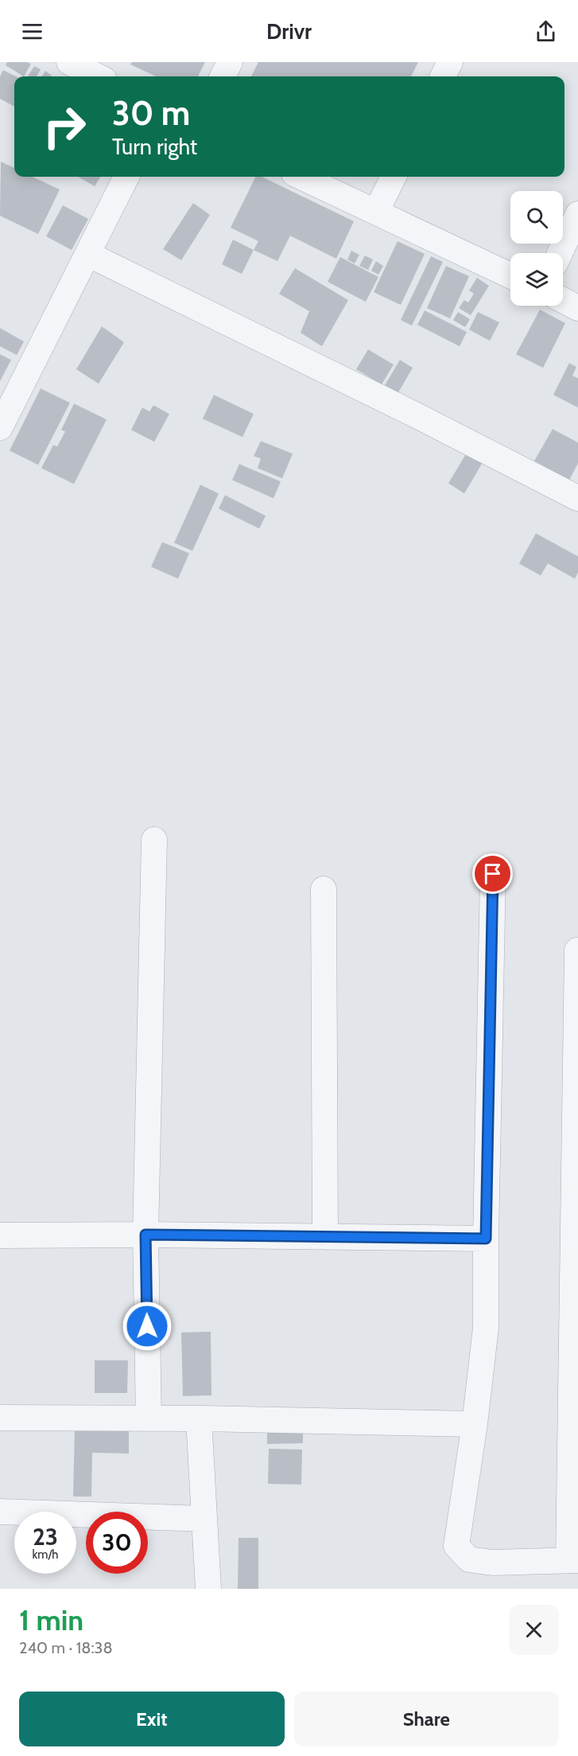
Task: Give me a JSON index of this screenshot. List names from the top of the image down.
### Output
{
  "page": {
    "header": "Drivr",
    "turn": ["30 m", "Turn right"],
    "speed": "23 km/h",
    "limit": "30",
    "heading": ["1 min", "240 m · 18:38"],
    "buttons": ["Exit", "Share"]
  }
}
